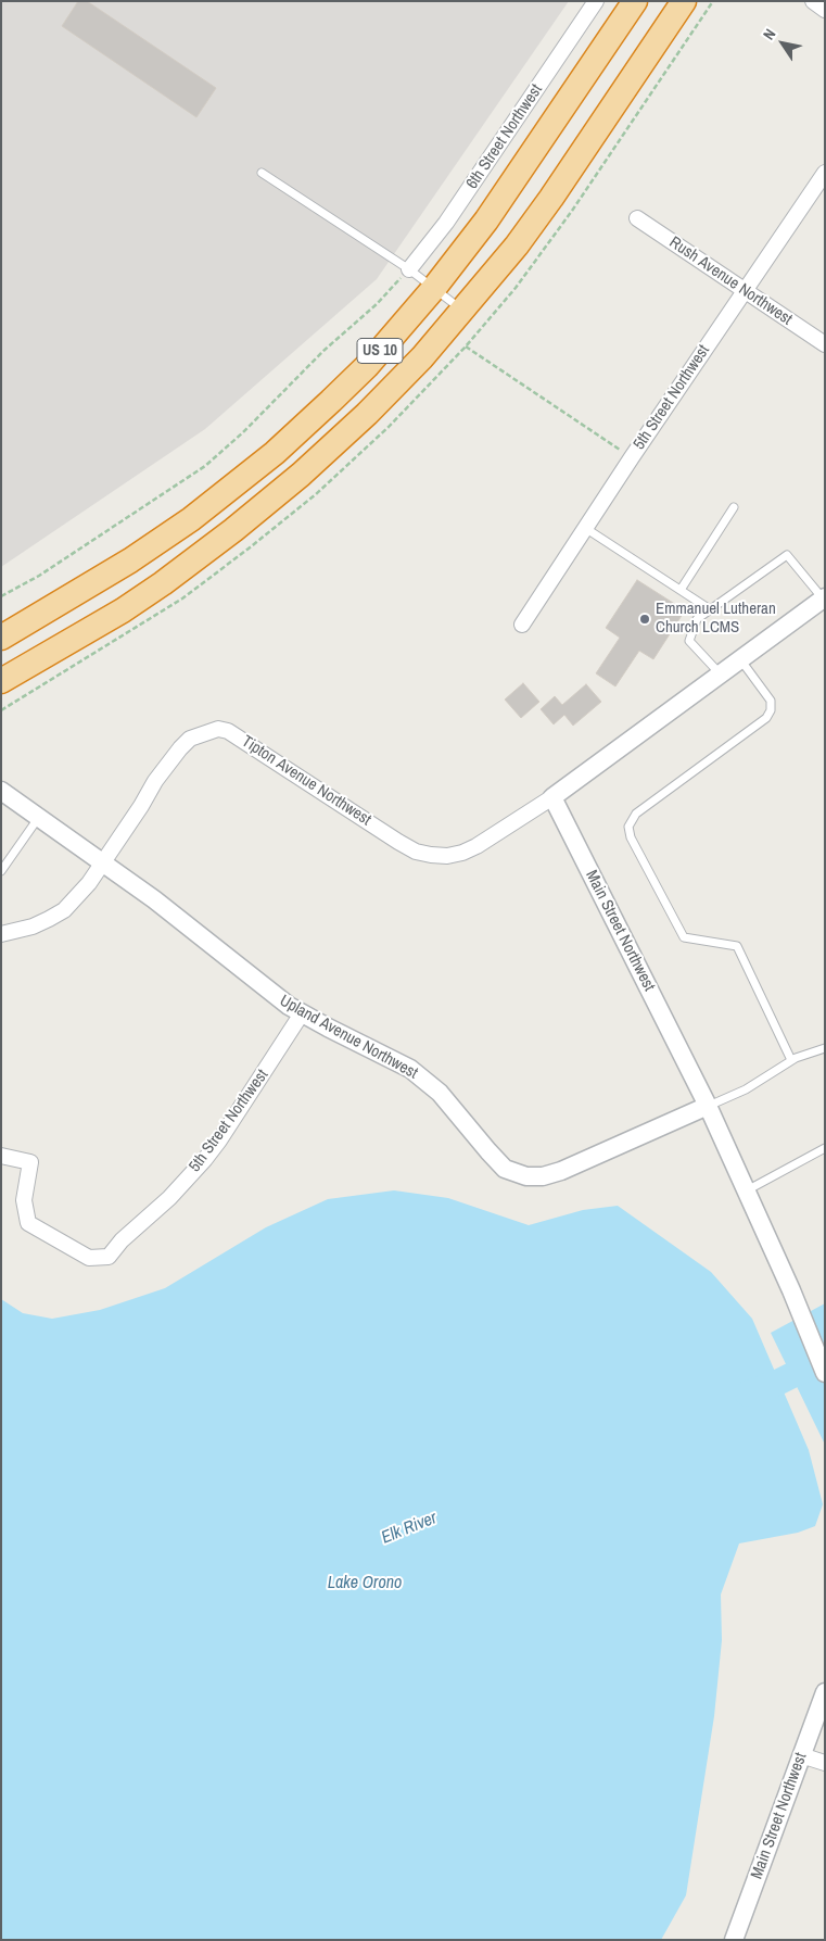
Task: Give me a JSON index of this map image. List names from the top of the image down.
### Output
{
  "streets": {
    "highway": ["US 10"],
    "street": [
      "6th Street Northwest",
      "Rush Avenue Northwest",
      "5th Street Northwest",
      "Tipton Avenue Northwest",
      "Main Street Northwest",
      "Upland Avenue Northwest"
    ]
  },
  "crossings": [
    ["Rush Avenue Northwest", "5th Street Northwest"],
    ["5th Street Northwest", "Upland Avenue Northwest"],
    ["Tipton Avenue Northwest", "Main Street Northwest"],
    ["Tipton Avenue Northwest", "Upland Avenue Northwest"],
    ["Main Street Northwest", "Upland Avenue Northwest"]
  ],
  "water": ["Elk River", "Lake Orono"],
  "places": ["Emmanuel Lutheran Church LCMS"],
  "north": "top left"
}
